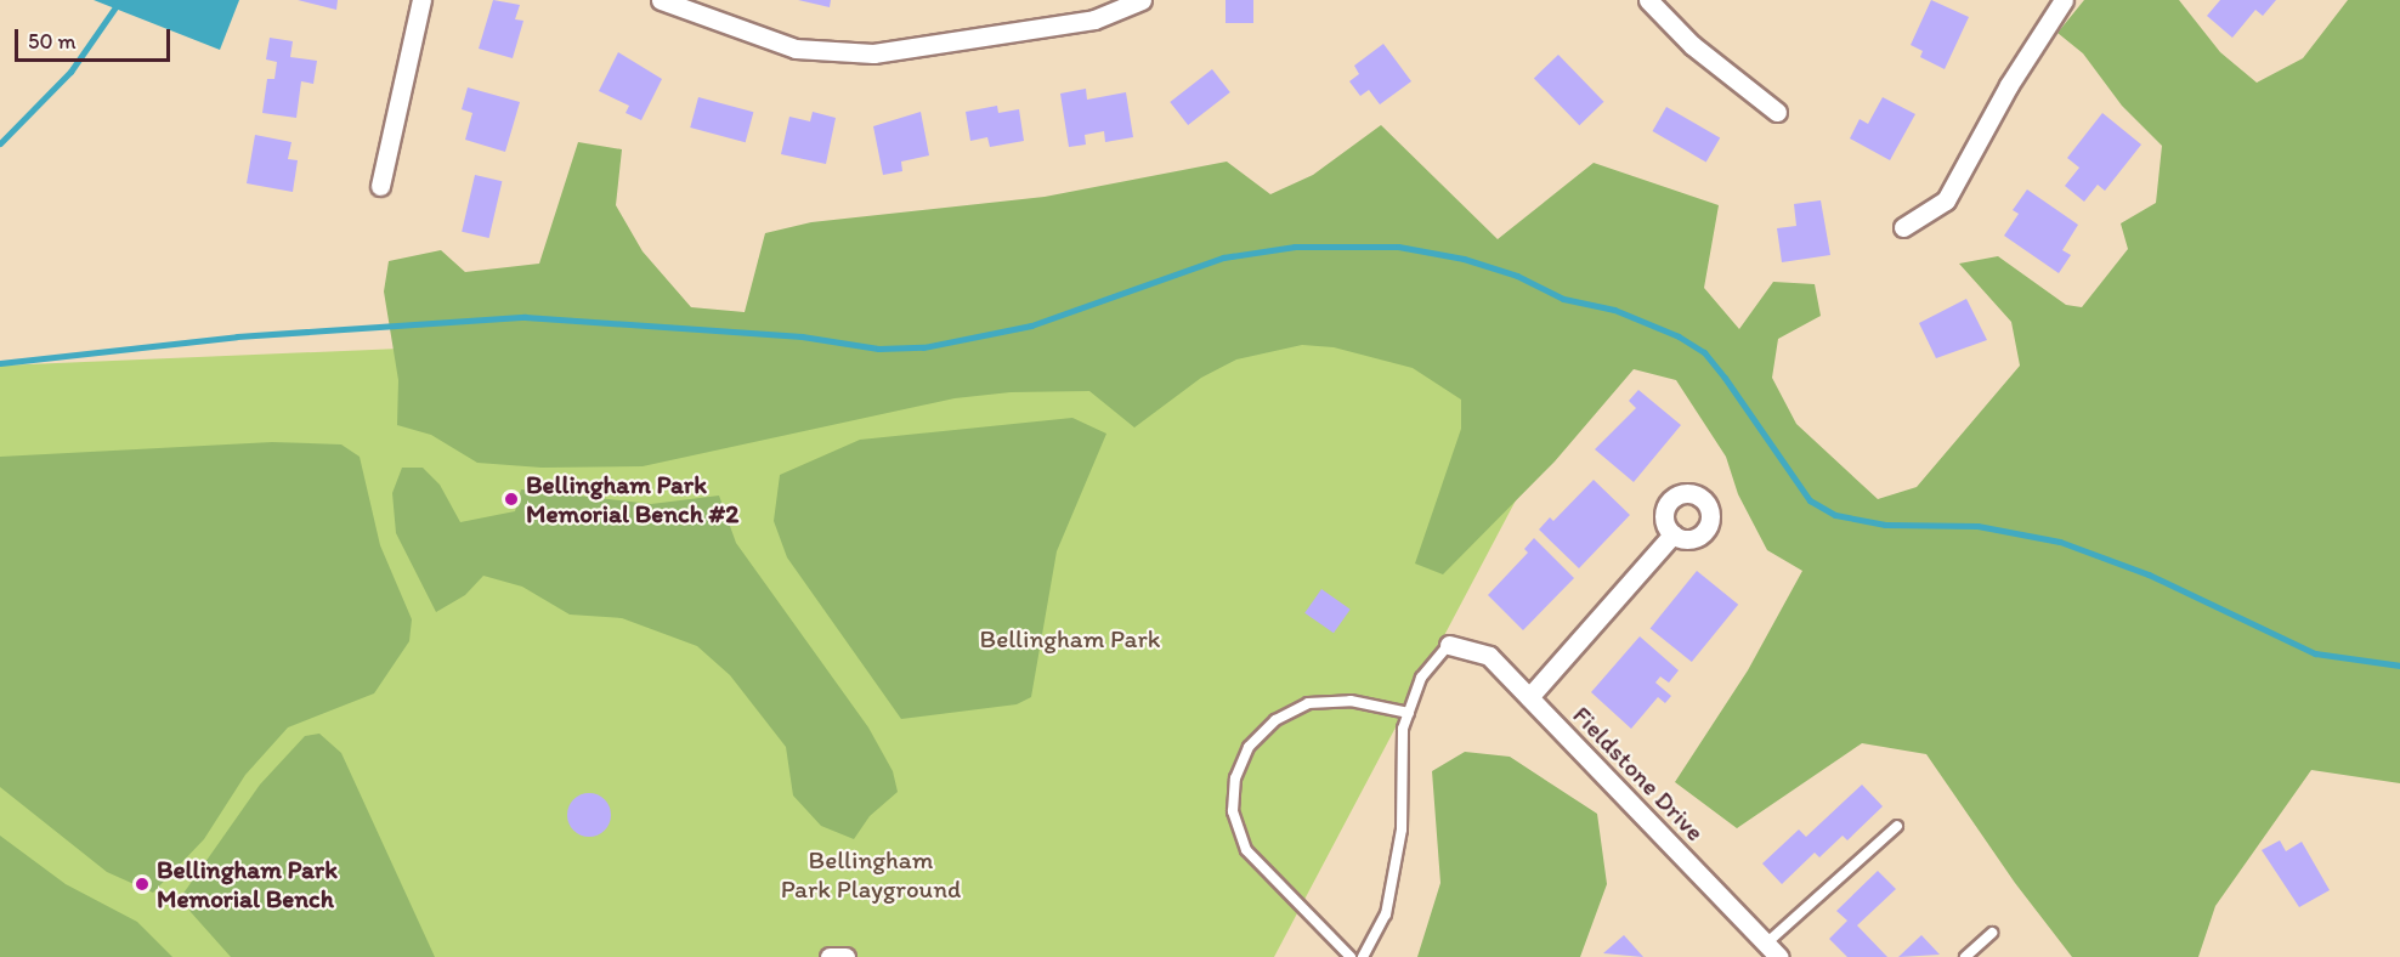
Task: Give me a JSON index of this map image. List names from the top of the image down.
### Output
{
  "streets": {
    "street": ["Fieldstone Drive"]
  },
  "parks": ["Bellingham Park", "Bellingham Park Playground"],
  "places": ["Bellingham Park Memorial Bench #2", "Bellingham Park Memorial Bench"],
  "scale_bar": "50 m"
}
